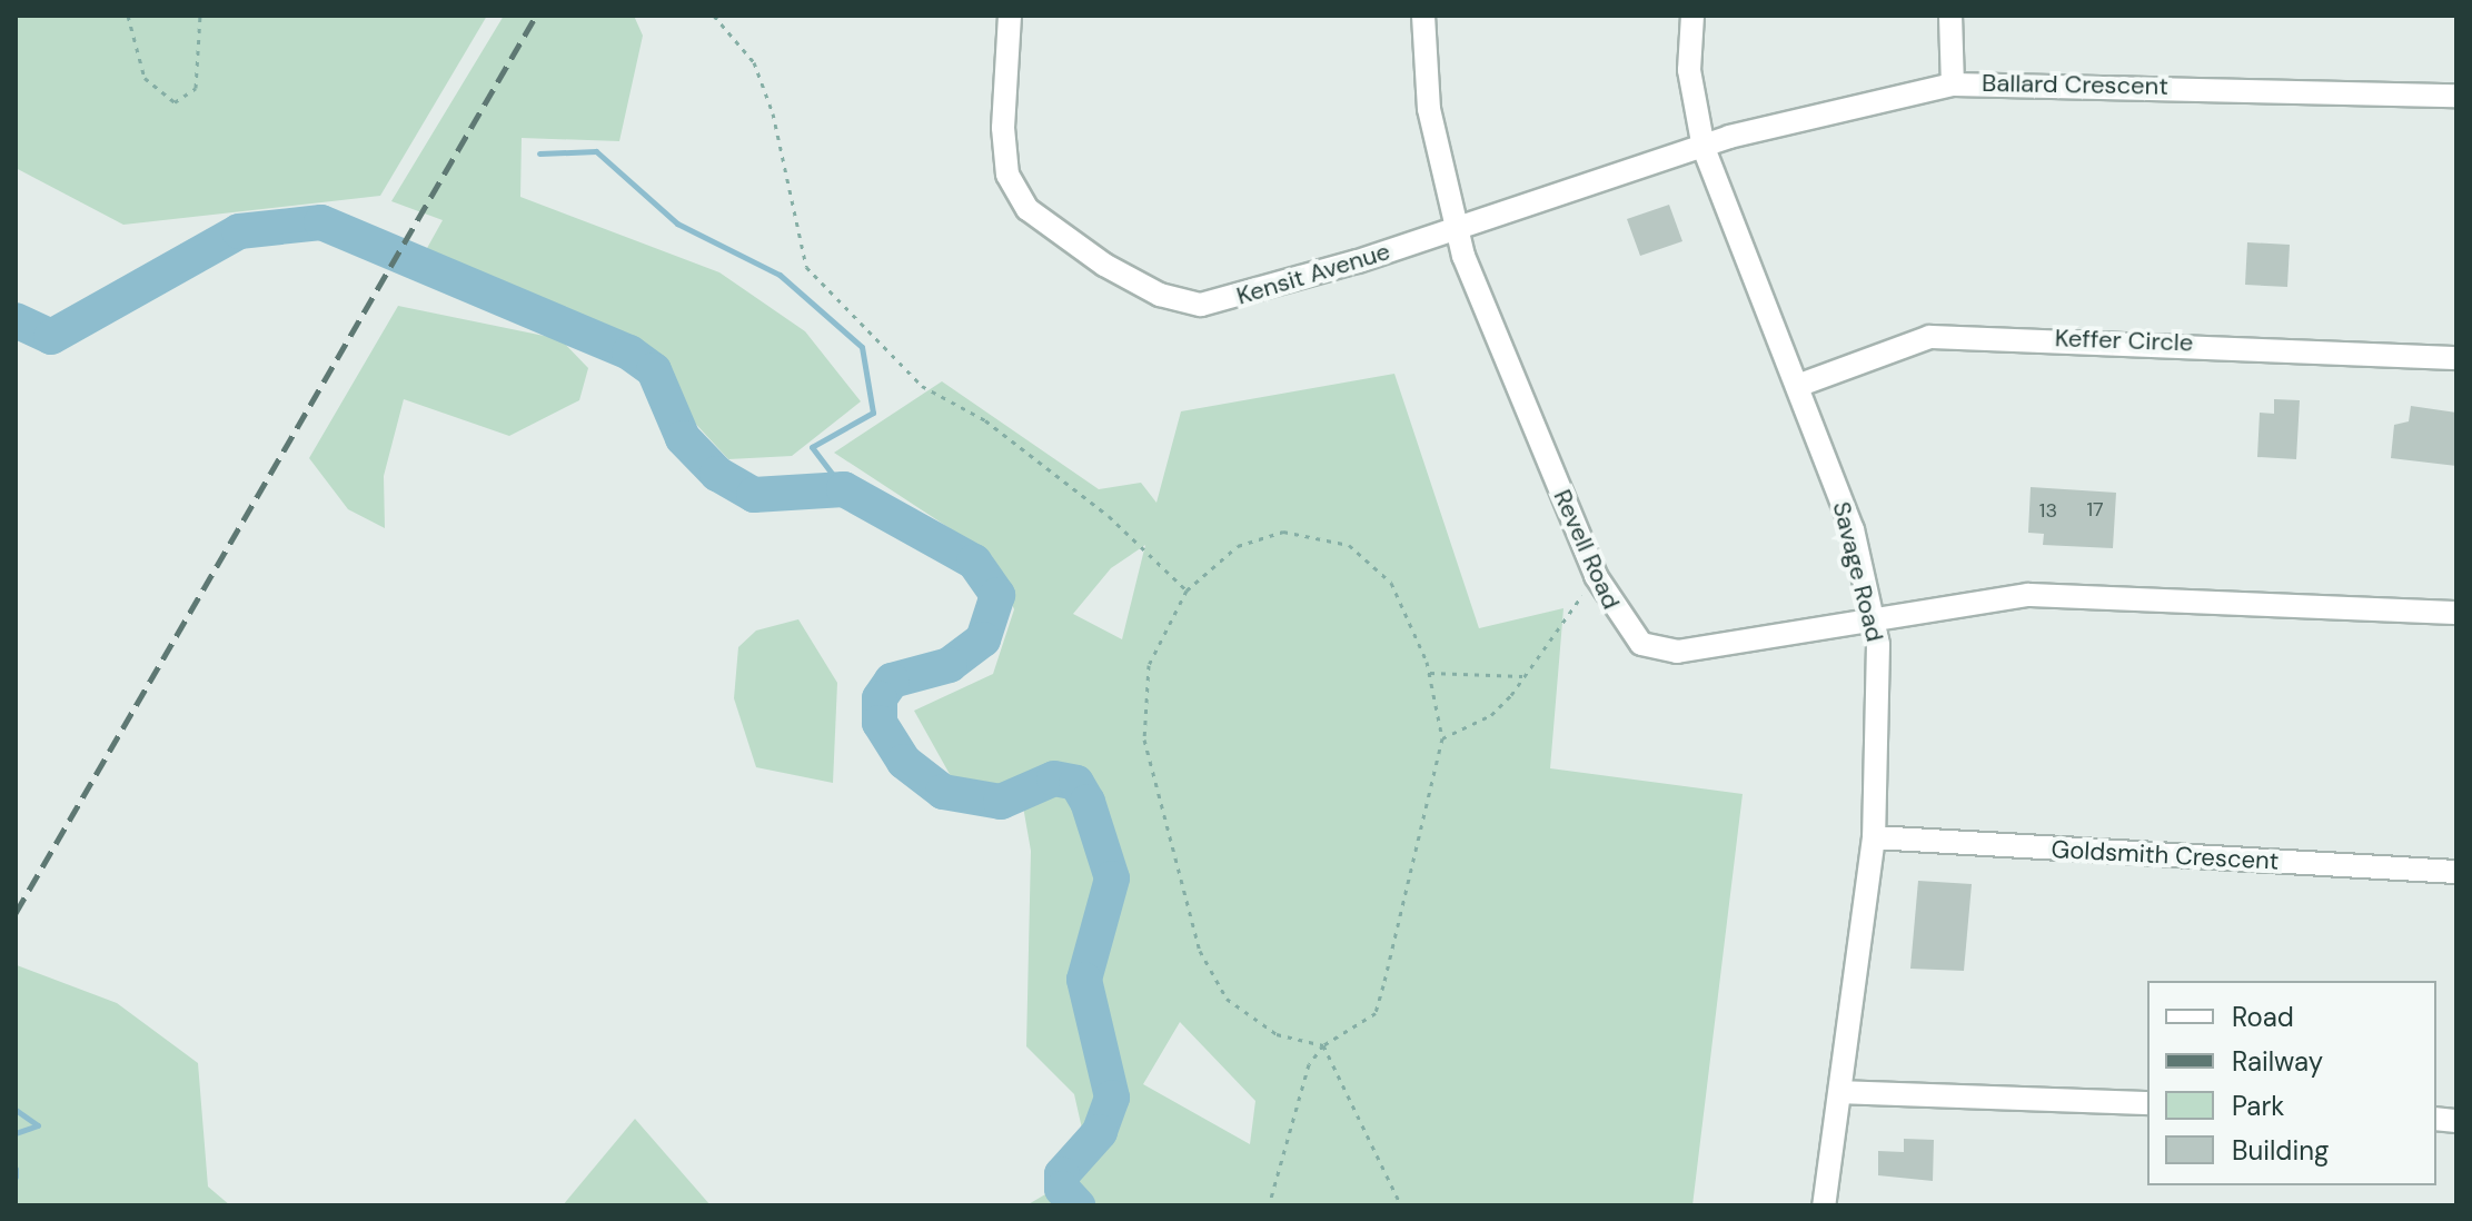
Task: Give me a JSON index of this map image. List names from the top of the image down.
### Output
{
  "streets": {
    "street": [
      "Ballard Crescent",
      "Kensit Avenue",
      "Keffer Circle",
      "Revell Road",
      "Savage Road",
      "Goldsmith Crescent"
    ]
  },
  "crossings": [
    ["Ballard Crescent", "Kensit Avenue"],
    ["Ballard Crescent", "Savage Road"],
    ["Kensit Avenue", "Revell Road"],
    ["Kensit Avenue", "Savage Road"],
    ["Keffer Circle", "Savage Road"],
    ["Revell Road", "Savage Road"],
    ["Savage Road", "Goldsmith Crescent"]
  ],
  "house_numbers": ["17", "13"],
  "legend": [
    "Road",
    "Railway",
    "Park",
    "Building"
  ]
}
